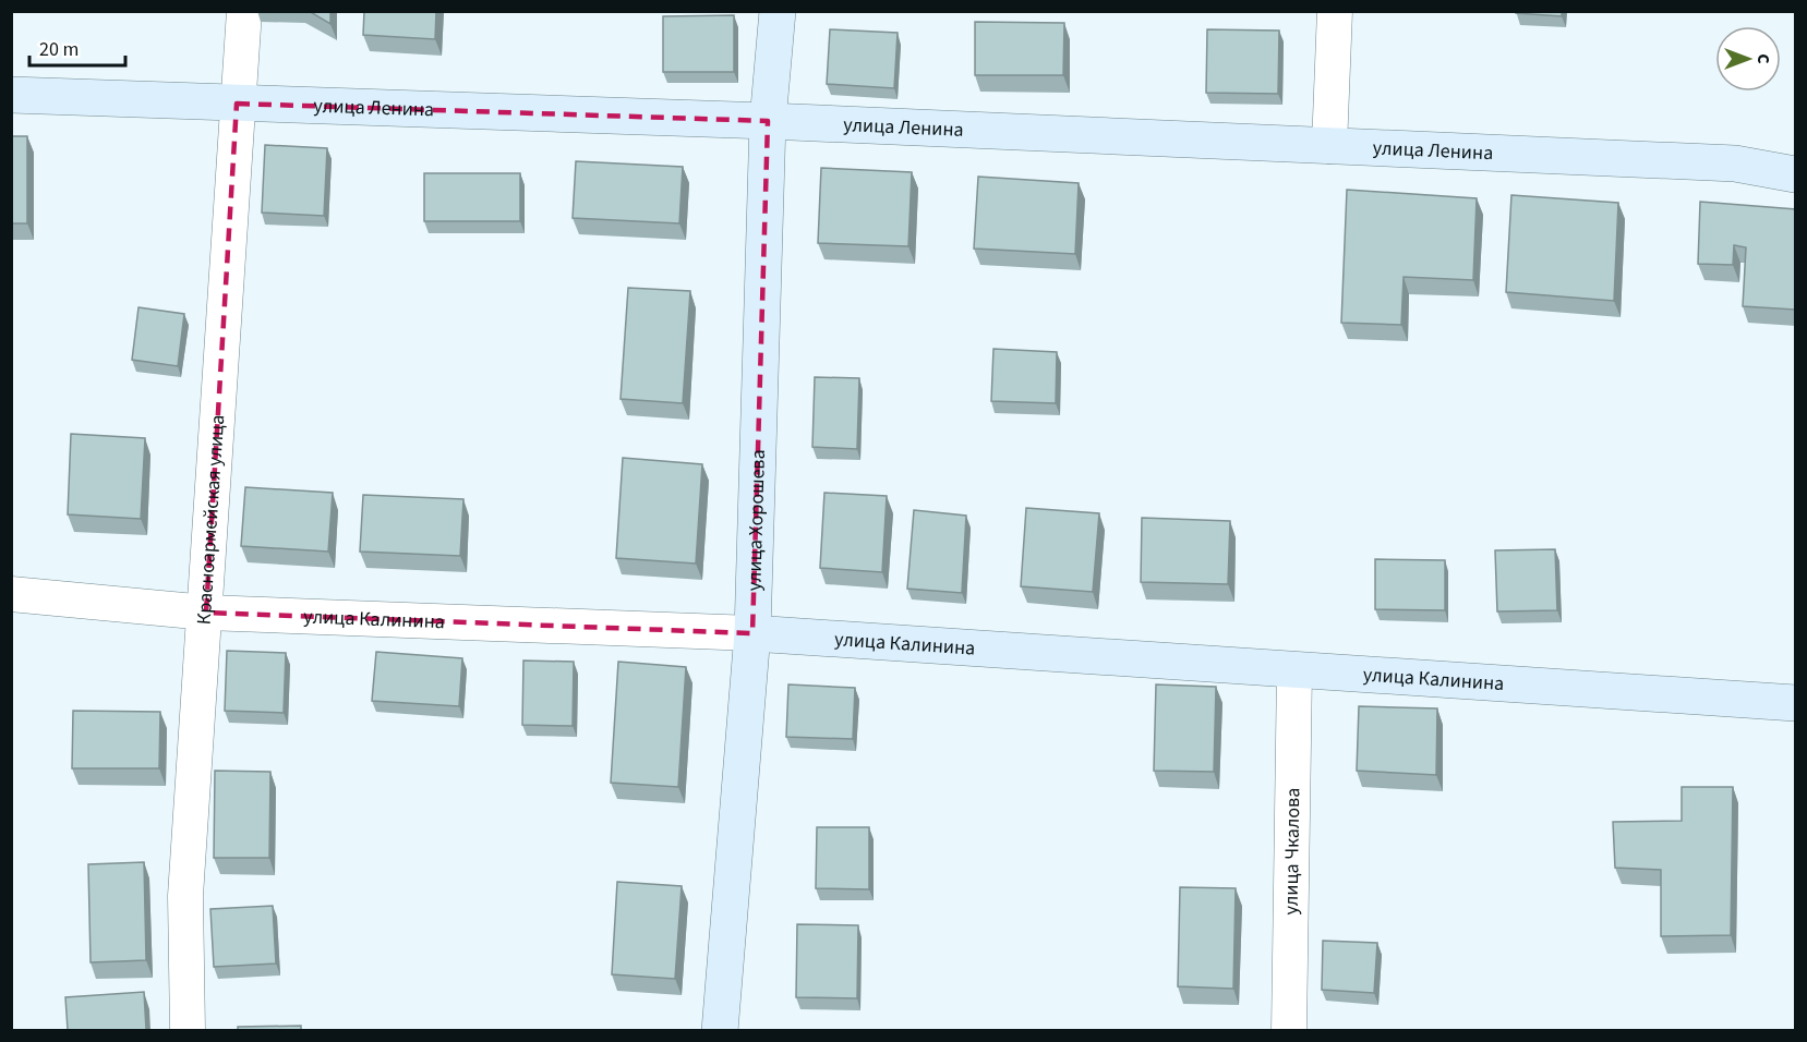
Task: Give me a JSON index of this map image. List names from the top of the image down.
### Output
{
  "streets": {
    "street": [
      "улица Ленина",
      "Красноармейская улица",
      "улица Хорошева",
      "улица Калинина",
      "улица Чкалова"
    ]
  },
  "crossings": [
    ["улица Ленина", "Красноармейская улица"],
    ["улица Ленина", "улица Хорошева"],
    ["Красноармейская улица", "улица Калинина"],
    ["улица Хорошева", "улица Калинина"],
    ["улица Калинина", "улица Чкалова"]
  ],
  "scale_bar": "20 m",
  "north": "right"
}
